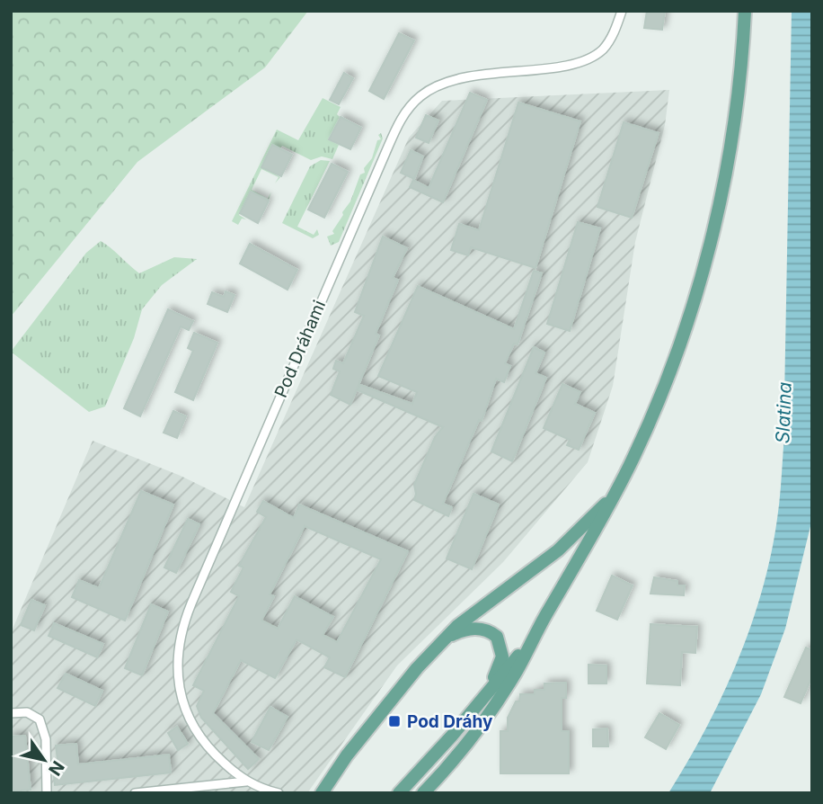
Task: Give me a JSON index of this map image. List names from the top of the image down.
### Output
{
  "streets": {
    "street": ["Pod Dráhami"]
  },
  "water": ["Slatina"],
  "places": {
    "transit": ["Pod Dráhy"]
  },
  "north": "bottom right"
}
